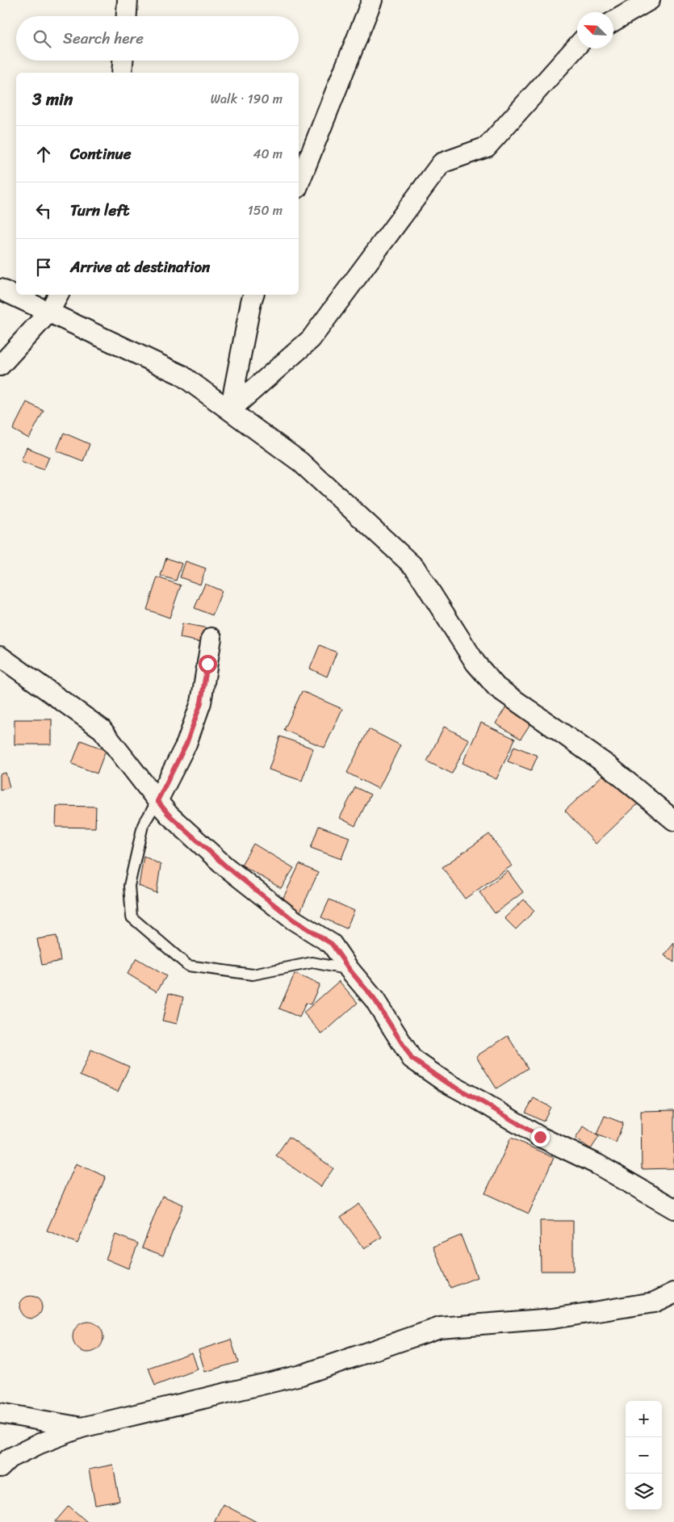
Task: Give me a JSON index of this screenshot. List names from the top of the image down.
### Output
{
  "north": "top left",
  "page": {
    "search": "Search here",
    "heading": ["3 min", "Walk · 190 m"],
    "list": [
      ["Continue", "40 m"],
      ["Turn left", "150 m"],
      "Arrive at destination"
    ],
    "map_buttons": ["+", "−"]
  }
}
